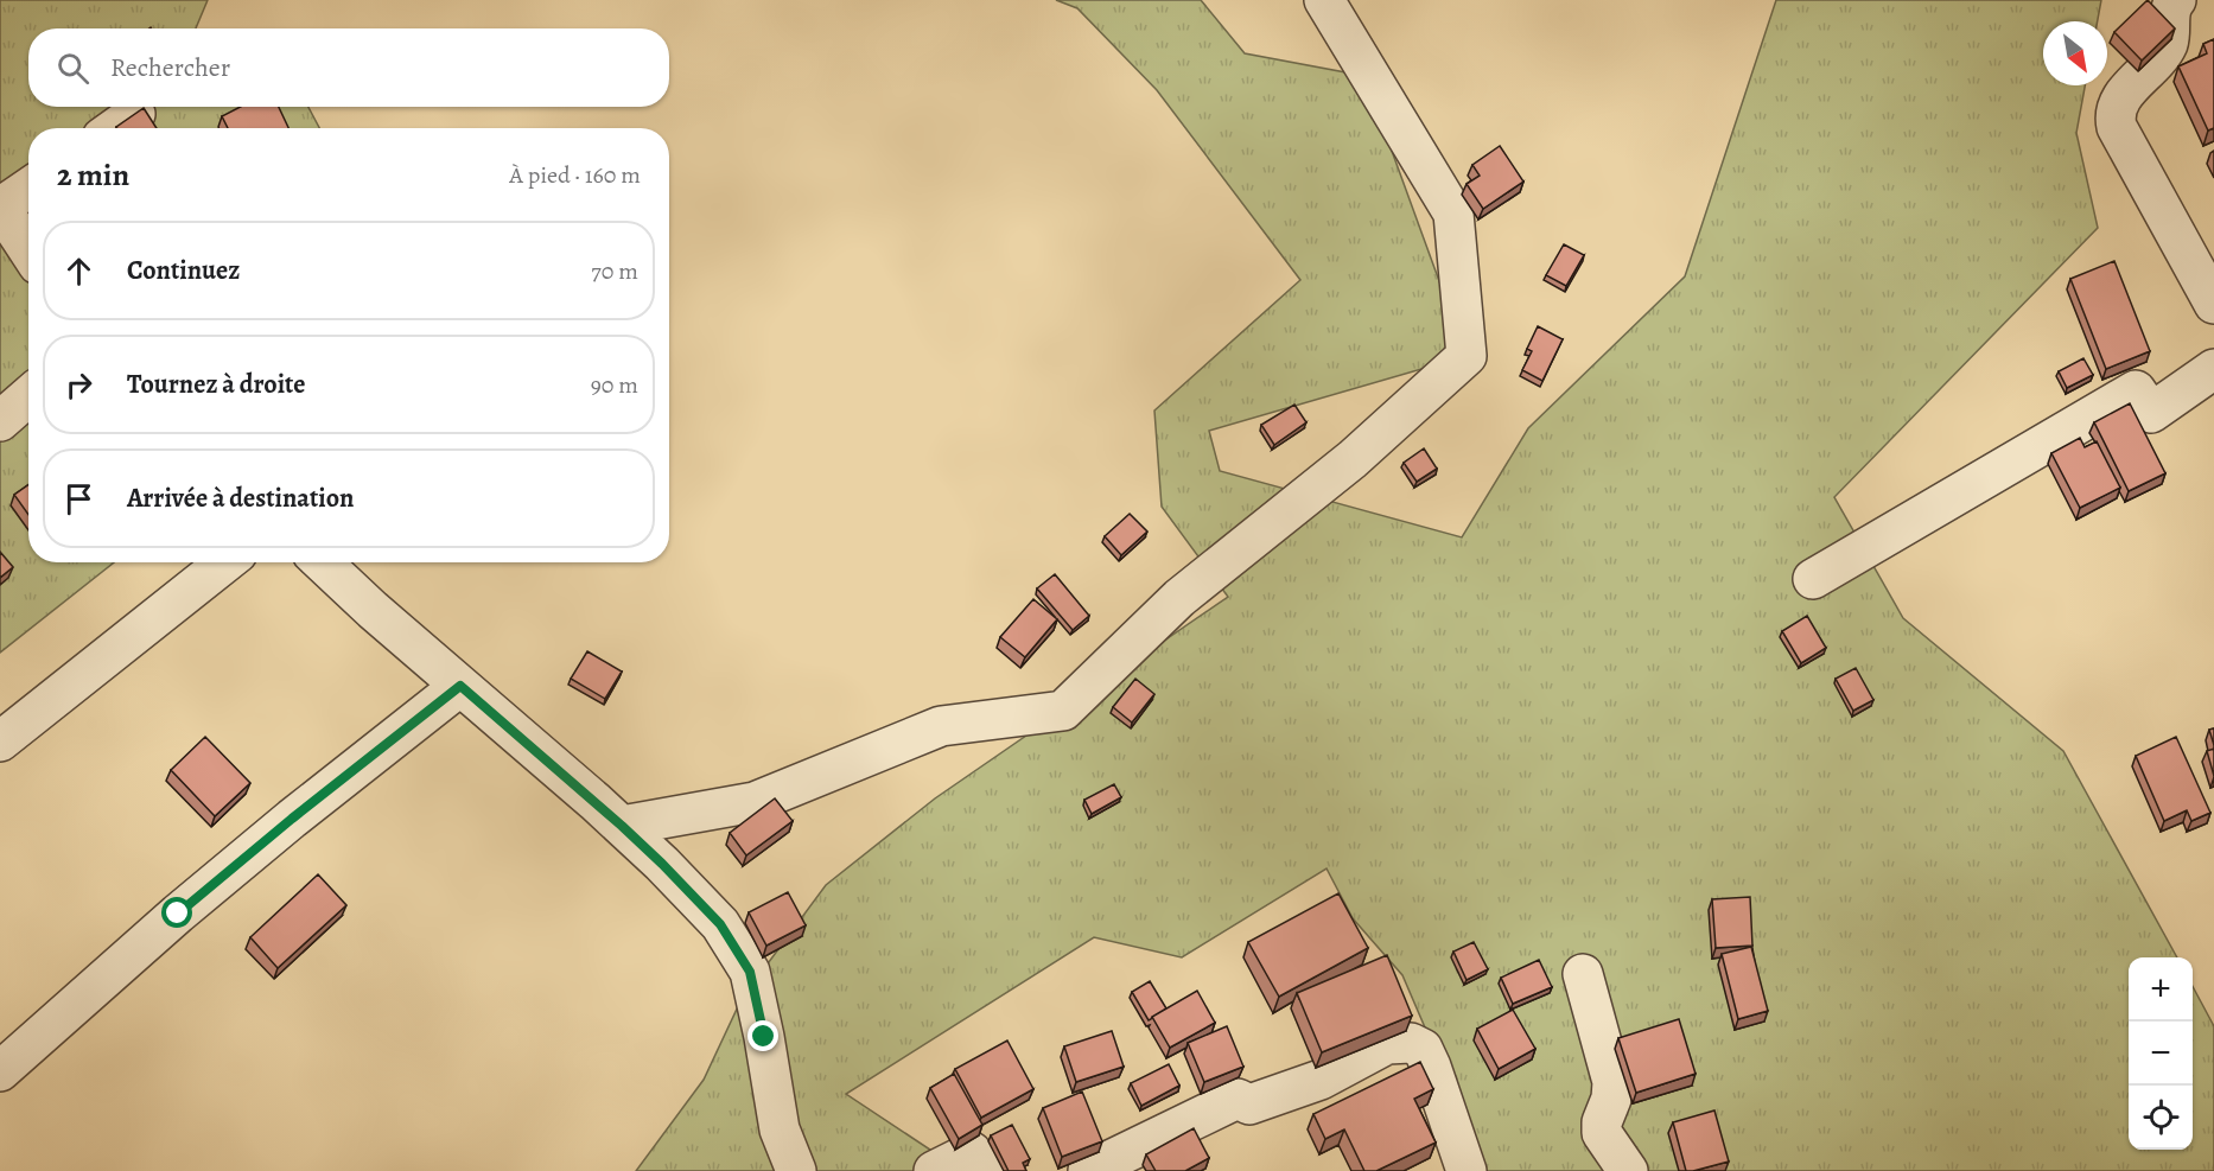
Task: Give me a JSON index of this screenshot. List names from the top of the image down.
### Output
{
  "north": "bottom right",
  "page": {
    "search": "Rechercher",
    "heading": ["2 min", "À pied · 160 m"],
    "list": [
      ["Continuez", "70 m"],
      ["Tournez à droite", "90 m"],
      "Arrivée à destination"
    ],
    "map_buttons": ["+", "−"]
  }
}
